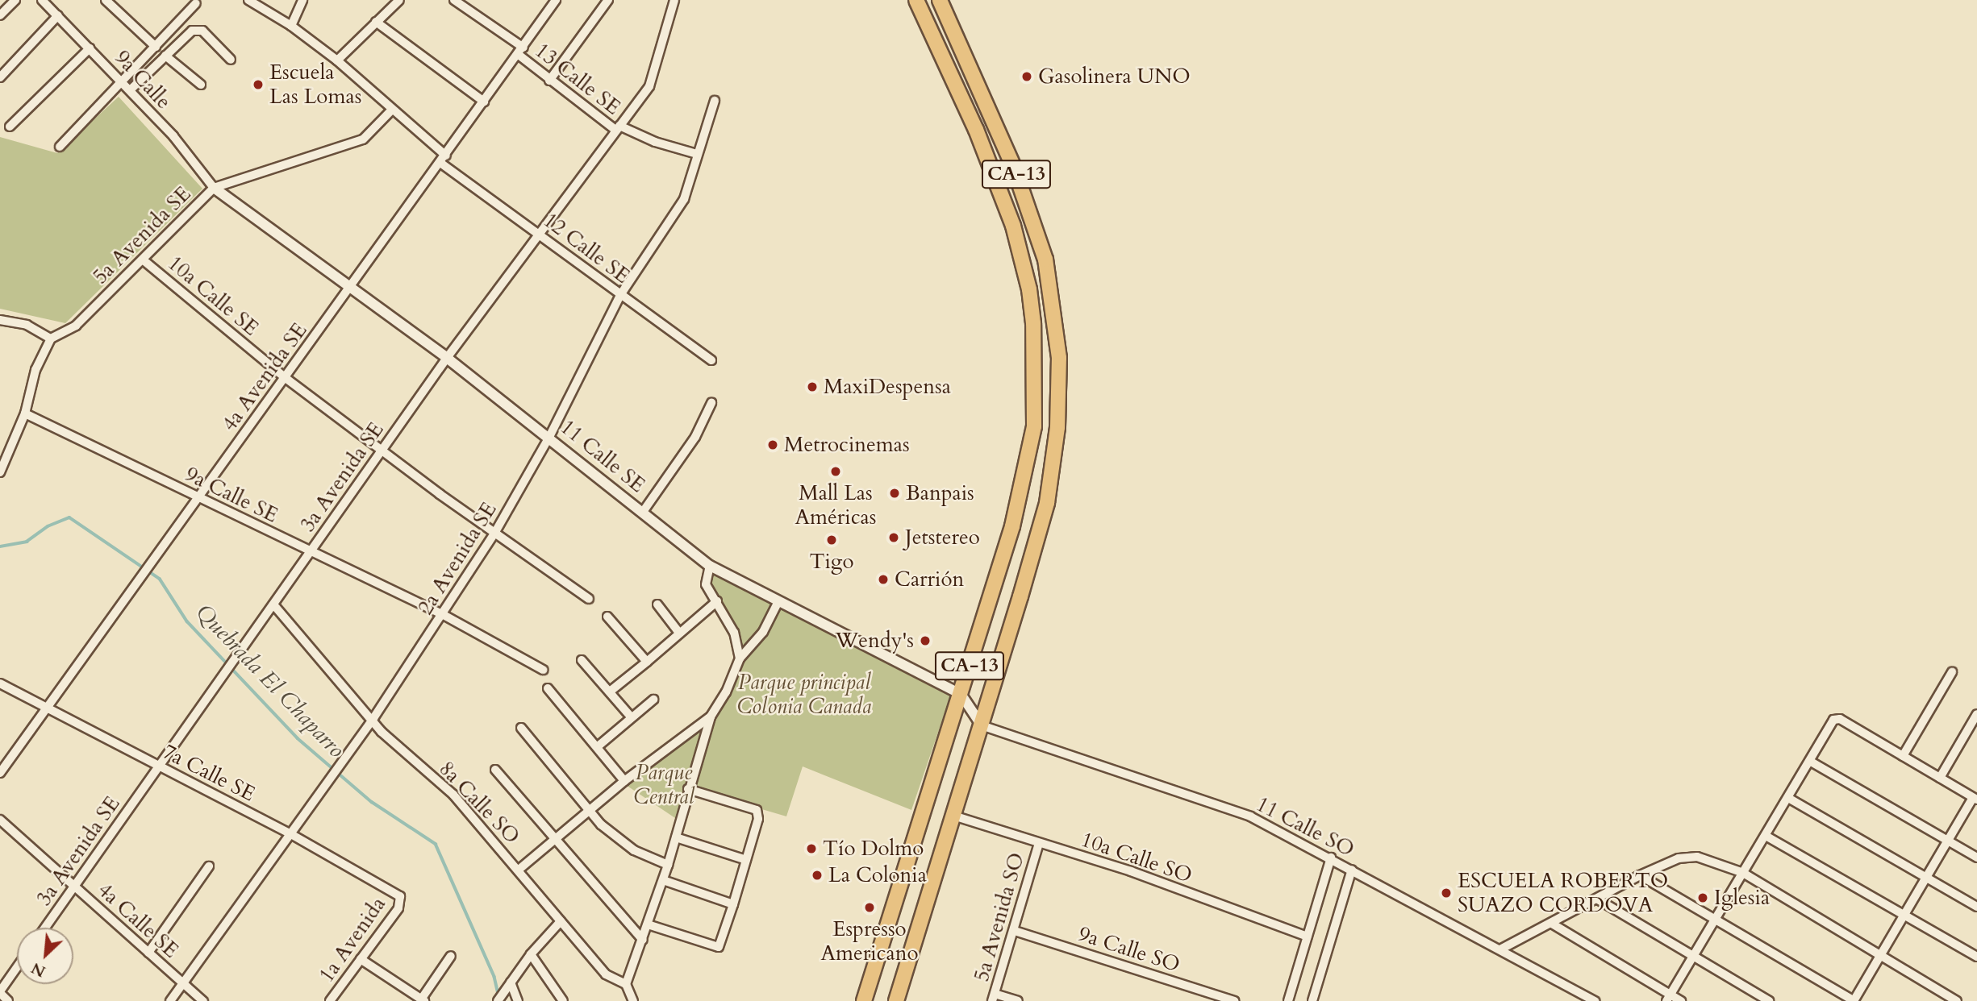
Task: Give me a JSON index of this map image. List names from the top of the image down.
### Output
{
  "streets": {
    "highway": ["CA-13"],
    "street": [
      "13 Calle SE",
      "9a Calle",
      "5a Avenida SE",
      "12 Calle SE",
      "10a Calle SE",
      "4a Avenida SE",
      "11 Calle SE",
      "3a Avenida SE",
      "9a Calle SE",
      "2a Avenida SE",
      "7a Calle SE",
      "8a Calle SO",
      "11 Calle SO",
      "10a Calle SO",
      "5a Avenida SO",
      "4a Calle SE",
      "1a Avenida",
      "9a Calle SO"
    ]
  },
  "crossings": [
    ["13 Calle SE", "4a Avenida SE"],
    ["13 Calle SE", "3a Avenida SE"],
    ["13 Calle SE", "2a Avenida SE"],
    ["9a Calle", "5a Avenida SE"],
    ["9a Calle", "11 Calle SE"],
    ["CA-13", "11 Calle SE"],
    ["CA-13", "11 Calle SO"],
    ["CA-13", "10a Calle SO"],
    ["5a Avenida SE", "10a Calle SE"],
    ["5a Avenida SE", "11 Calle SE"],
    ["12 Calle SE", "4a Avenida SE"],
    ["12 Calle SE", "3a Avenida SE"],
    ["12 Calle SE", "2a Avenida SE"],
    ["10a Calle SE", "4a Avenida SE"],
    ["10a Calle SE", "3a Avenida SE"],
    ["10a Calle SE", "2a Avenida SE"],
    ["4a Avenida SE", "11 Calle SE"],
    ["4a Avenida SE", "9a Calle SE"],
    ["4a Avenida SE", "7a Calle SE"],
    ["11 Calle SE", "3a Avenida SE"],
    ["11 Calle SE", "2a Avenida SE"],
    ["11 Calle SE", "11 Calle SO"],
    ["3a Avenida SE", "9a Calle SE"],
    ["3a Avenida SE", "7a Calle SE"],
    ["3a Avenida SE", "8a Calle SO"],
    ["3a Avenida SE", "4a Calle SE"],
    ["9a Calle SE", "2a Avenida SE"],
    ["2a Avenida SE", "7a Calle SE"],
    ["2a Avenida SE", "8a Calle SO"],
    ["2a Avenida SE", "4a Calle SE"],
    ["7a Calle SE", "1a Avenida"],
    ["10a Calle SO", "5a Avenida SO"],
    ["5a Avenida SO", "9a Calle SO"]
  ],
  "water": ["Quebrada El Chaparro"],
  "parks": ["Parque principal Colonia Canada", "Parque Central"],
  "places": [
    "Gasolinera UNO",
    "Escuela Las Lomas",
    "MaxiDespensa",
    "Metrocinemas",
    "Mall Las Américas",
    "Banpais",
    "Jetstereo",
    "Tigo",
    "Carrión",
    "Wendy's",
    "Tío Dolmo",
    "La Colonia",
    "ESCUELA ROBERTO SUAZO CORDOVA",
    "Iglesia",
    "Espresso Americano"
  ],
  "north": "bottom left"
}
